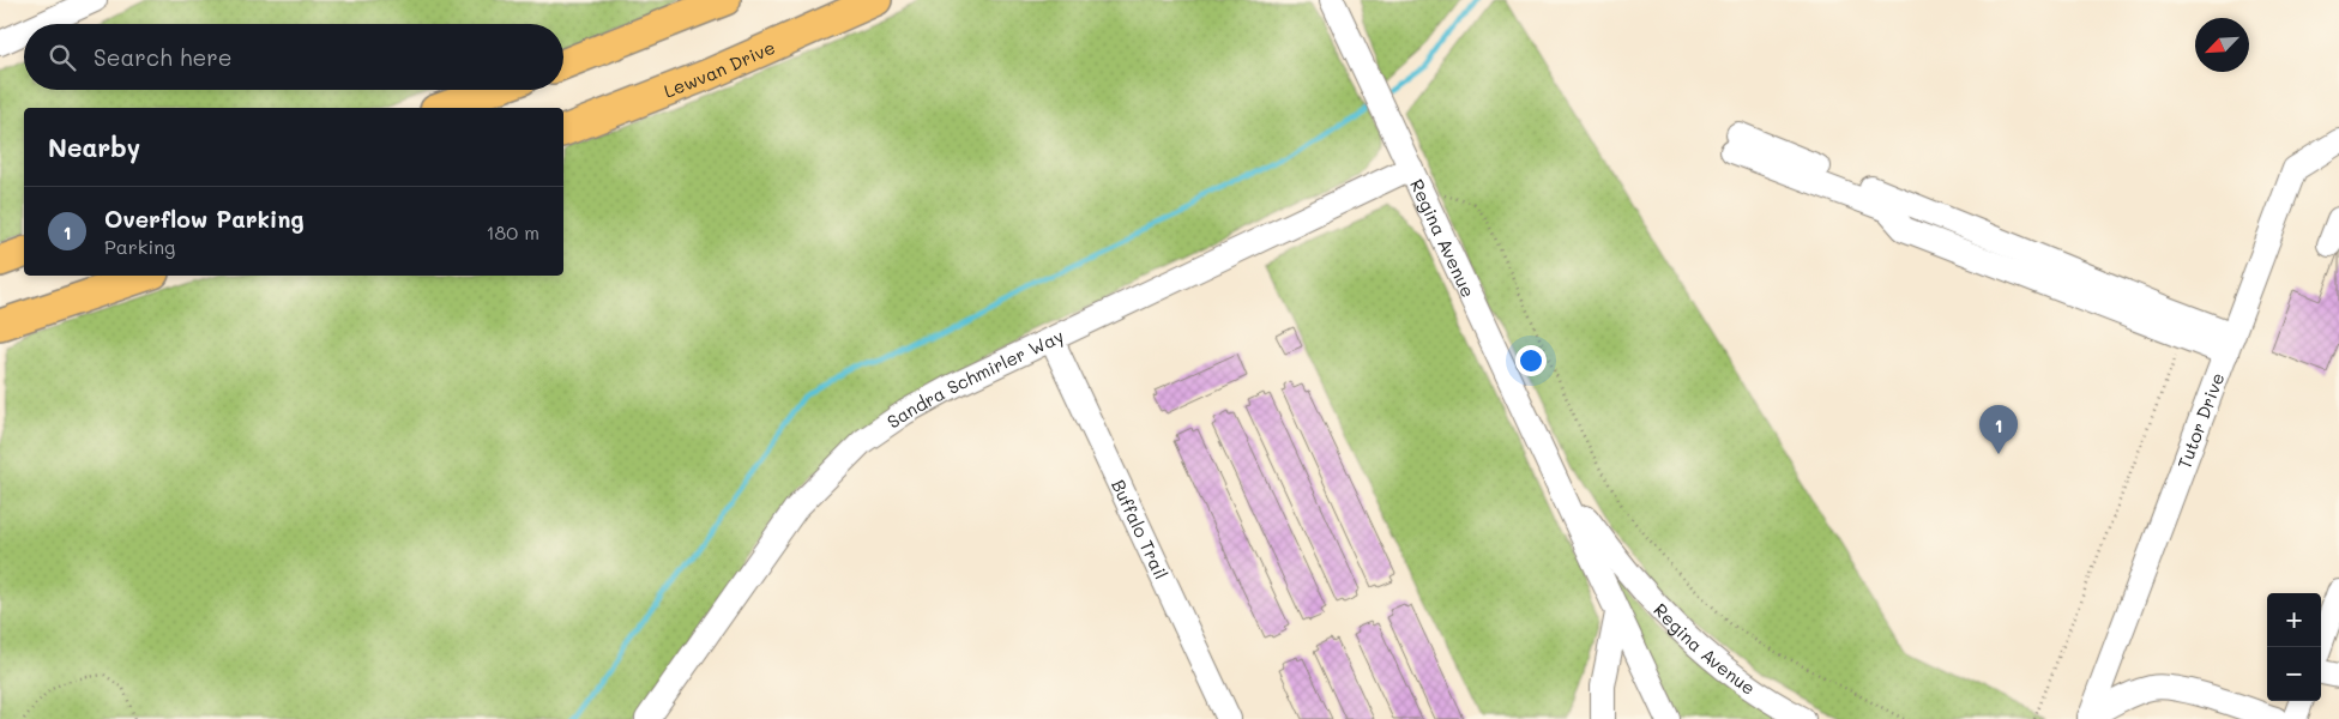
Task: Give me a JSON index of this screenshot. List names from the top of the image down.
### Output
{
  "streets": {
    "main road": ["Lewvan Drive"],
    "street": [
      "Regina Avenue",
      "Sandra Schmirler Way",
      "Tutor Drive",
      "Buffalo Trail"
    ]
  },
  "crossings": [
    ["Regina Avenue", "Sandra Schmirler Way"],
    ["Sandra Schmirler Way", "Buffalo Trail"]
  ],
  "north": "bottom left",
  "page": {
    "search": "Search here",
    "heading": "Nearby",
    "list": [
      {
        "mark": "1",
        "name": "Overflow Parking",
        "note": "Parking",
        "value": "180 m"
      }
    ],
    "pins": "1",
    "map_buttons": ["+", "−"]
  }
}
